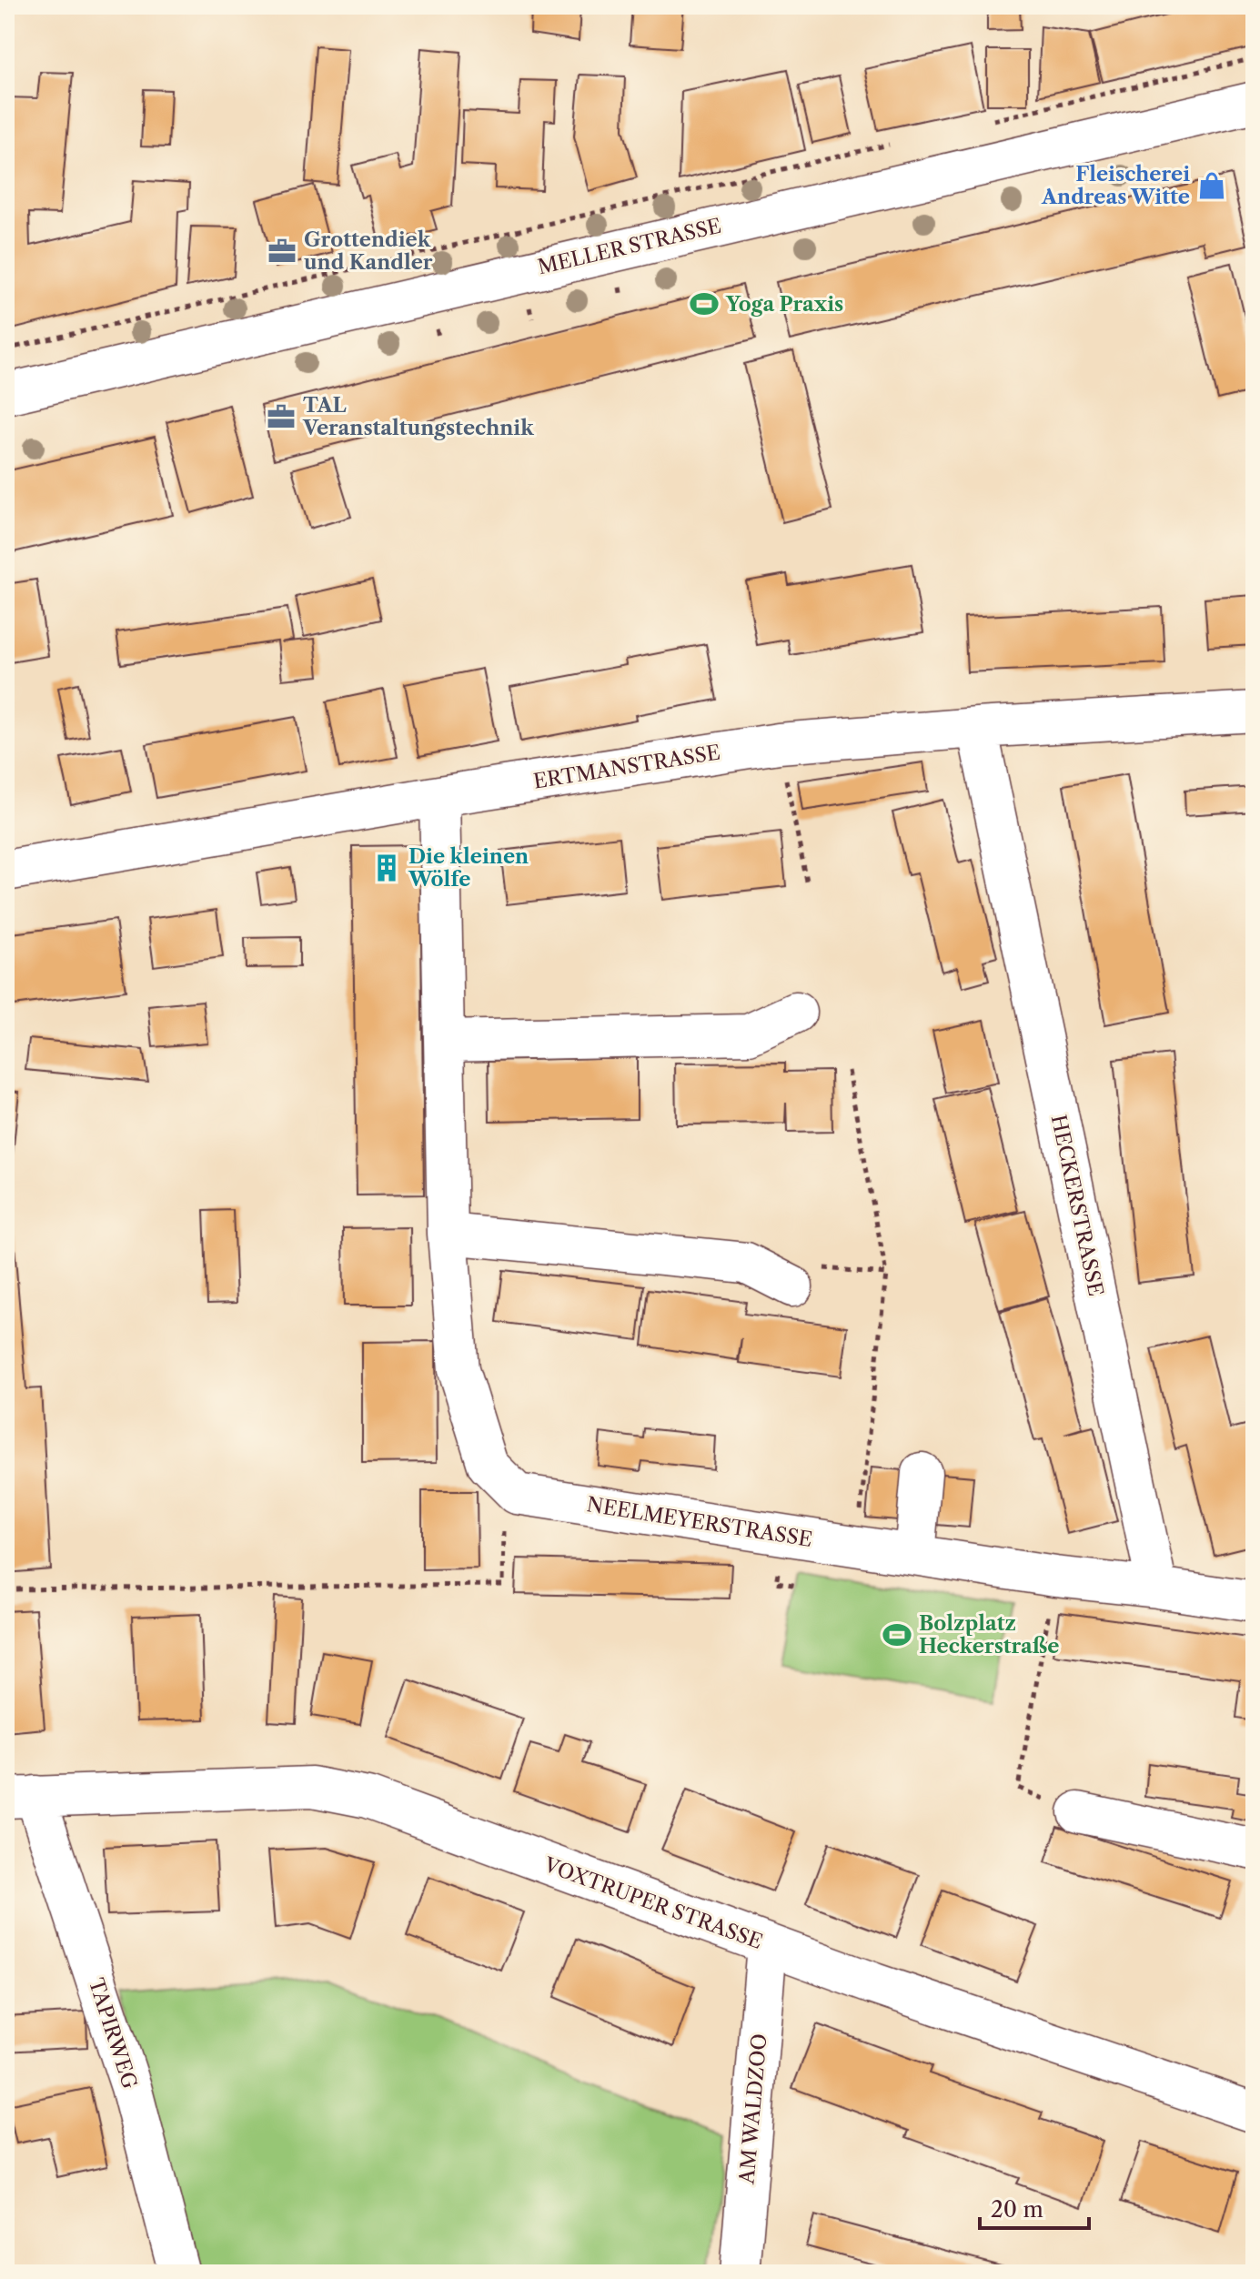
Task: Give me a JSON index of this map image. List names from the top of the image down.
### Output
{
  "streets": {
    "street": [
      "MELLER STRASSE",
      "ERTMANSTRASSE",
      "HECKERSTRASSE",
      "NEELMEYERSTRASSE",
      "VOXTRUPER STRASSE",
      "TAPIRWEG",
      "AM WALDZOO"
    ]
  },
  "crossings": [
    ["ERTMANSTRASSE", "HECKERSTRASSE"],
    ["HECKERSTRASSE", "NEELMEYERSTRASSE"],
    ["VOXTRUPER STRASSE", "TAPIRWEG"],
    ["VOXTRUPER STRASSE", "AM WALDZOO"]
  ],
  "places": {
    "shop": ["Fleischerei Andreas Witte"],
    "office": ["Grottendiek und Kandler", "TAL Veranstaltungstechnik"],
    "sports": ["Yoga Praxis", "Bolzplatz Heckerstraße"],
    "building": ["Die kleinen Wölfe"]
  },
  "scale_bar": "20 m"
}
